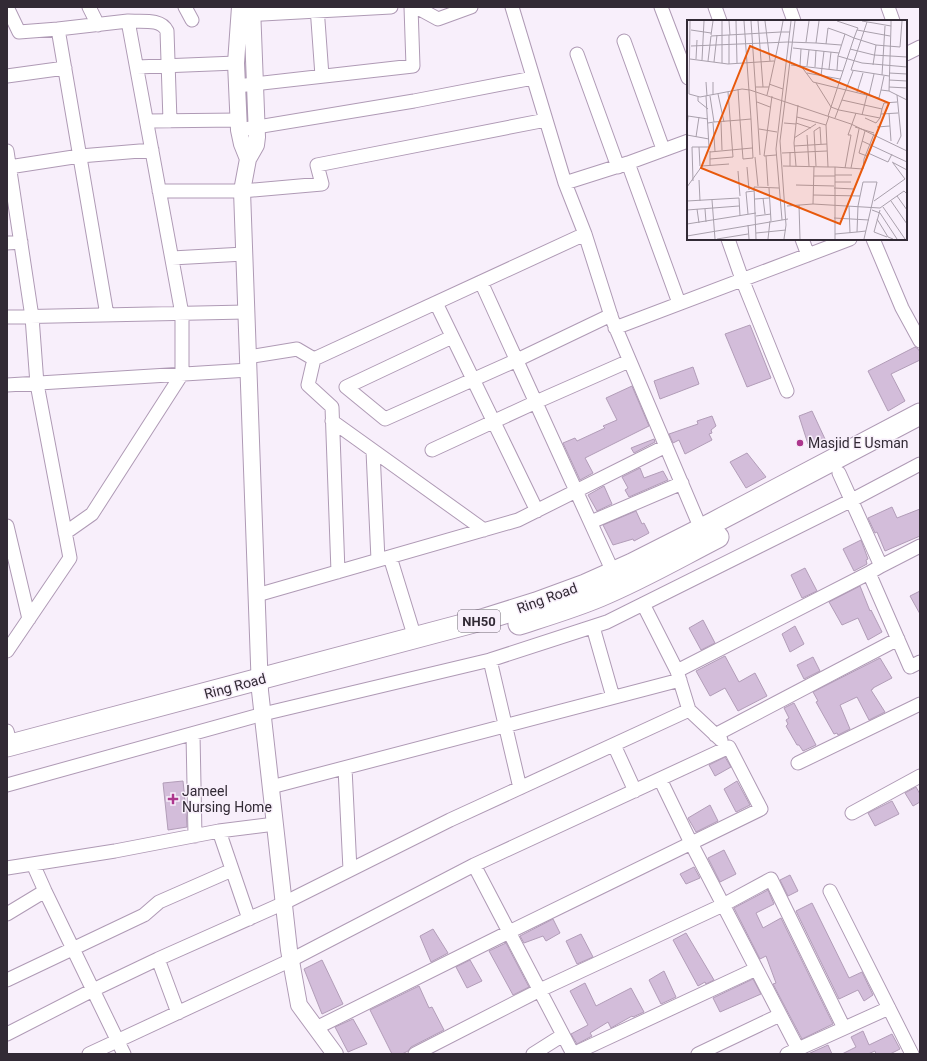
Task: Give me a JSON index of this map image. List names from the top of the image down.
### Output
{
  "streets": {
    "highway": ["Ring Road", "NH50"]
  },
  "places": {
    "other": ["Masjid E Usman"],
    "health": ["Jameel Nursing Home"]
  }
}
